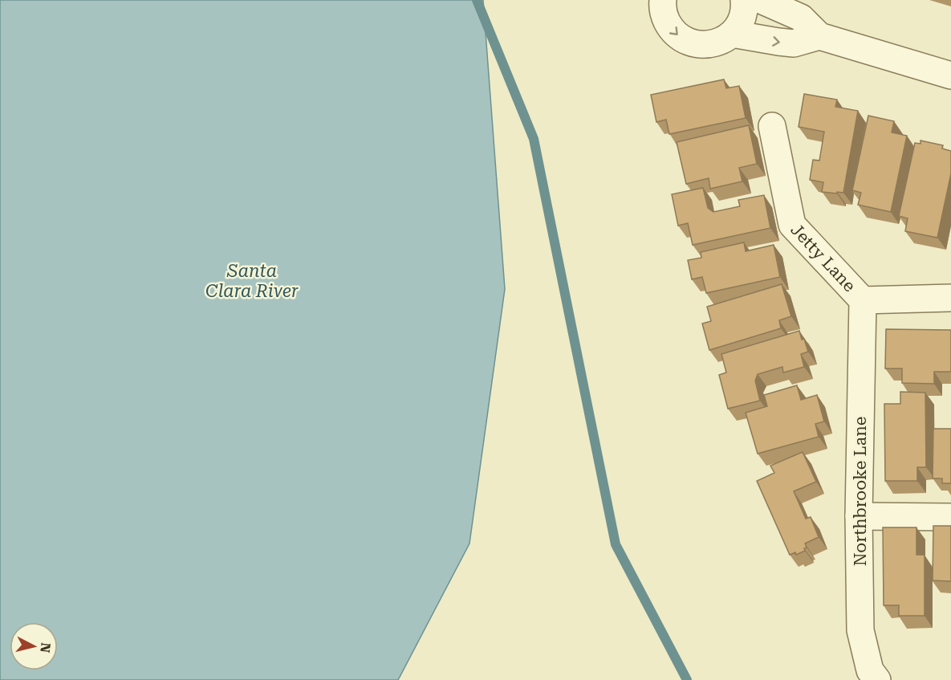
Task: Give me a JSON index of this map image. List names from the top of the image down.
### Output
{
  "streets": {
    "street": ["Jetty Lane", "Northbrooke Lane"]
  },
  "crossings": [
    ["Jetty Lane", "Northbrooke Lane"]
  ],
  "water": ["Santa Clara River"],
  "north": "right"
}
